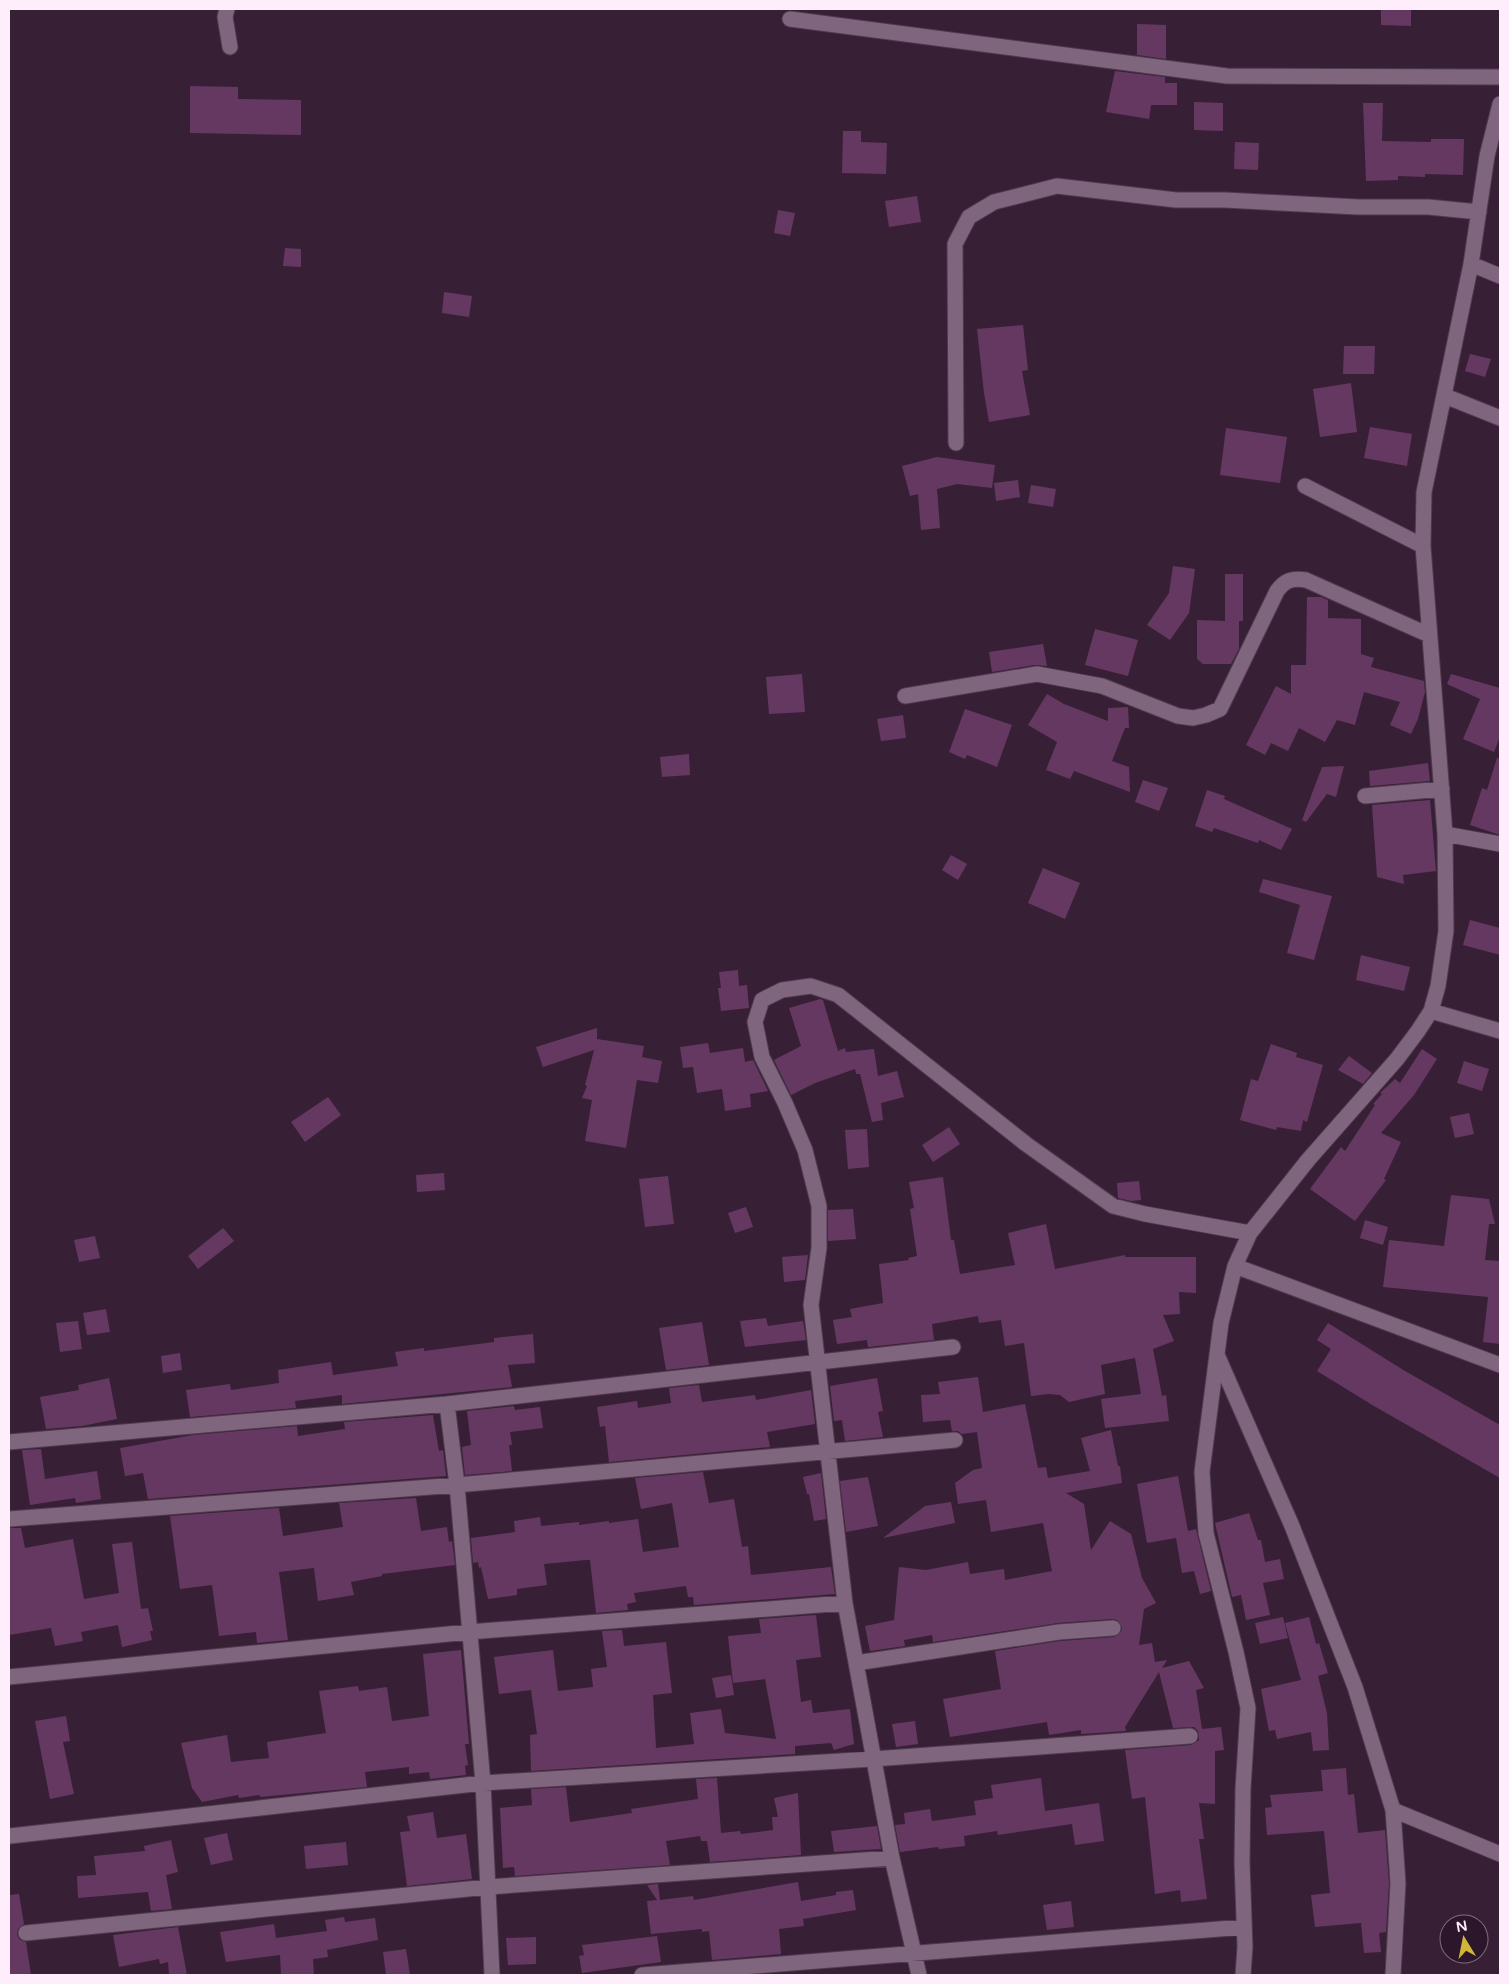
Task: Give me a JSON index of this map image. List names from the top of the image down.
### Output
{
  "north": "top"
}
